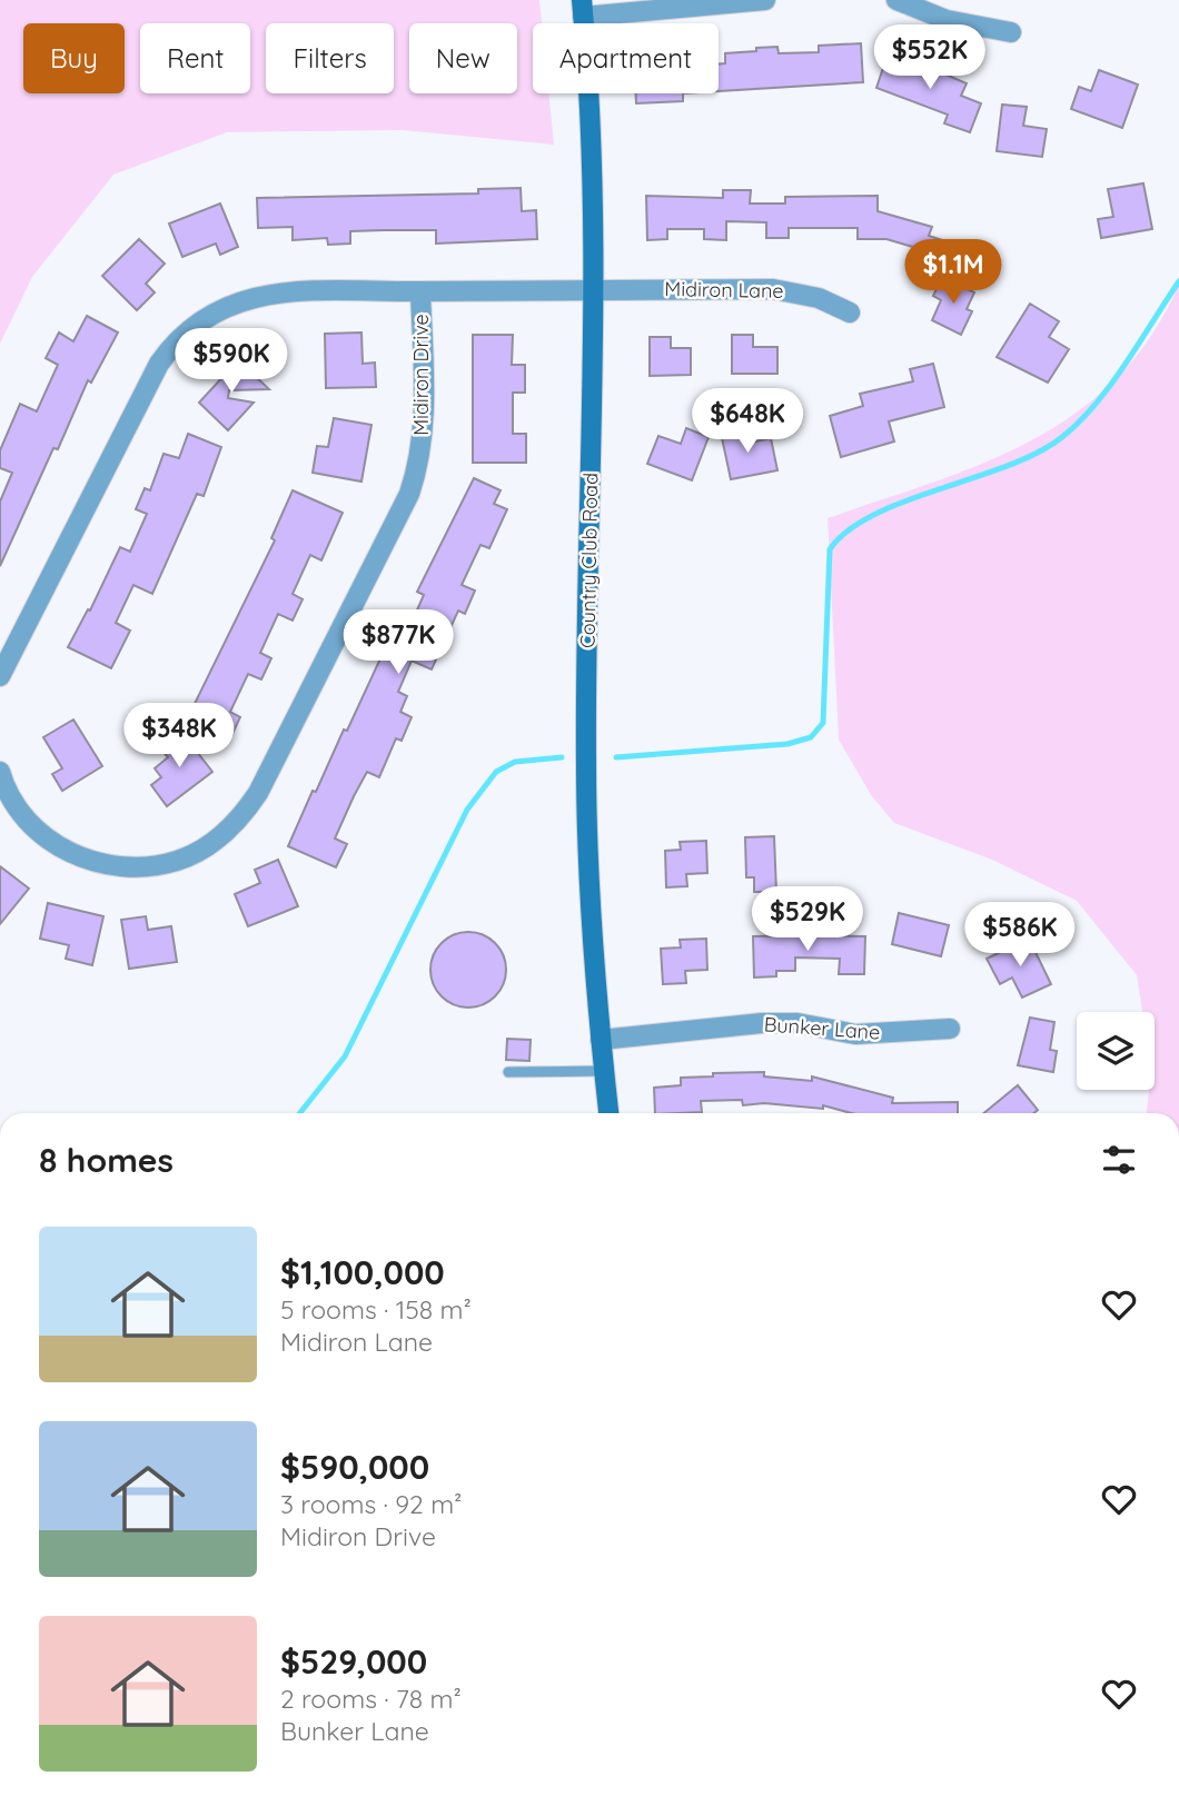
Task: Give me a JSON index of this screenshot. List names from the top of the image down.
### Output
{
  "streets": {
    "street": [
      "Midiron Lane",
      "Midiron Drive",
      "Country Club Road",
      "Bunker Lane"
    ]
  },
  "crossings": [
    ["Midiron Lane", "Midiron Drive"],
    ["Midiron Lane", "Country Club Road"],
    ["Midiron Drive", "Country Club Road"],
    ["Country Club Road", "Bunker Lane"]
  ],
  "page": {
    "chip": [
      "Buy",
      "Rent",
      "Filters",
      "New",
      "Apartment"
    ],
    "price": [
      "$552K",
      "$1.1M",
      "$590K",
      "$648K",
      "$877K",
      "$348K",
      "$529K",
      "$586K"
    ],
    "heading": "8 homes",
    "list": [
      {
        "name": "$1,100,000",
        "note": "5 rooms · 158 m² · Midiron Lane"
      },
      {
        "name": "$590,000",
        "note": "3 rooms · 92 m² · Midiron Drive"
      },
      {
        "name": "$529,000",
        "note": "2 rooms · 78 m² · Bunker Lane"
      }
    ]
  }
}
